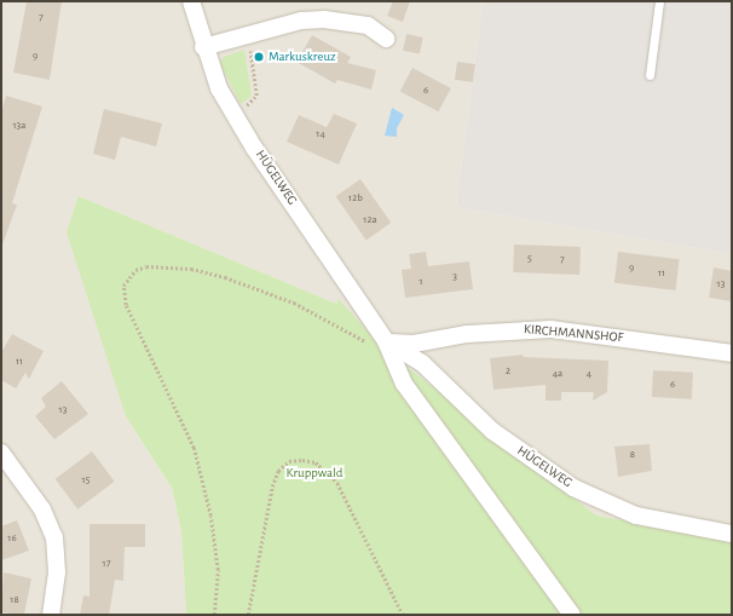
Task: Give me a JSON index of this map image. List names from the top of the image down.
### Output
{
  "streets": {
    "street": ["HÜGELWEG", "KIRCHMANNSHOF"]
  },
  "crossings": [
    ["HÜGELWEG", "KIRCHMANNSHOF"]
  ],
  "parks": ["Kruppwald"],
  "places": ["Markuskreuz"],
  "house_numbers": [
    "7",
    "9",
    "6",
    "13a",
    "14",
    "12b",
    "12a",
    "5",
    "7",
    "9",
    "11",
    "3",
    "1",
    "13",
    "11",
    "2",
    "4a",
    "4",
    "6",
    "13",
    "8",
    "15",
    "16",
    "17",
    "18"
  ]
}
